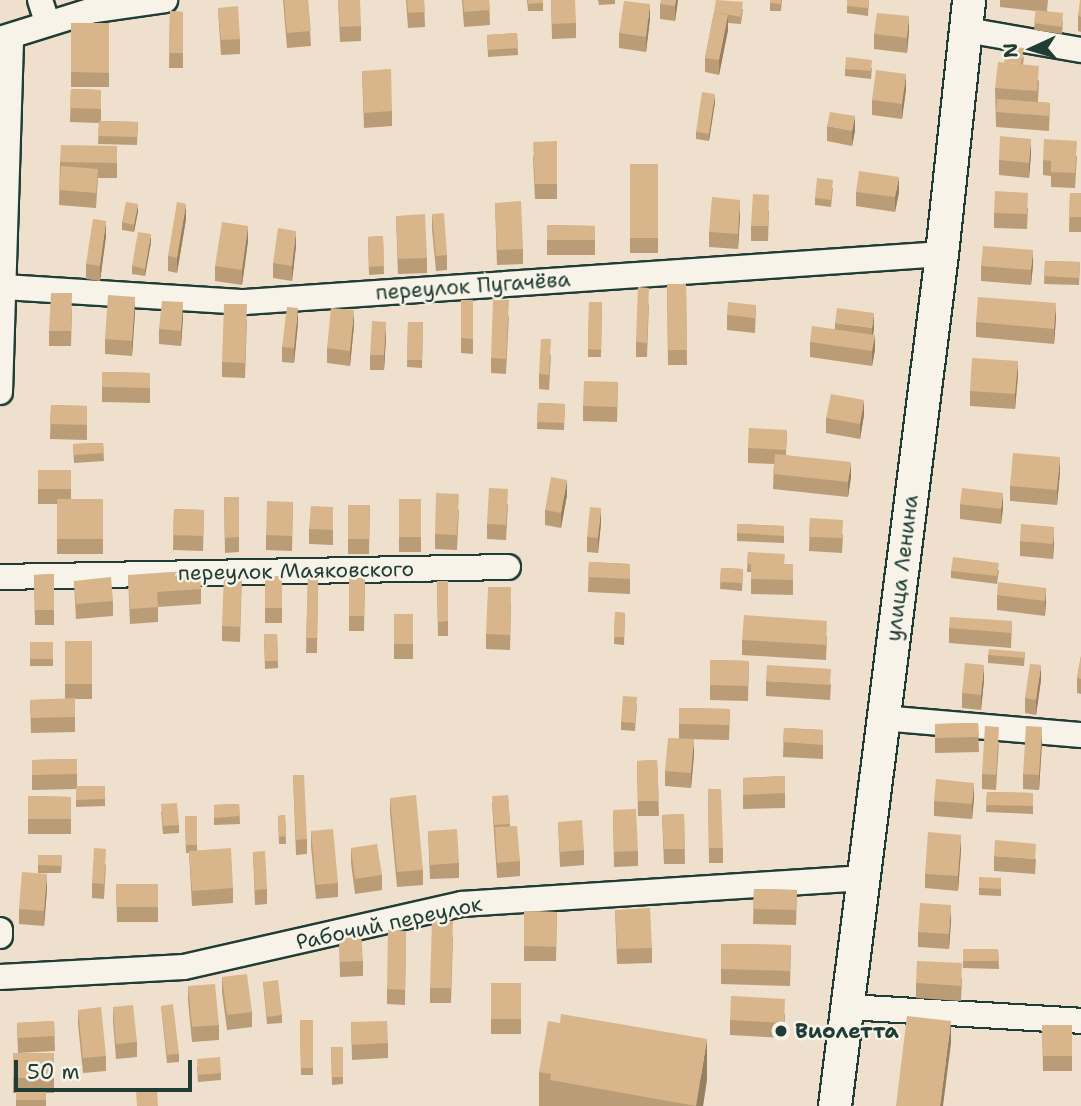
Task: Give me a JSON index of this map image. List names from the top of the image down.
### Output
{
  "streets": {
    "main road": ["улица Ленина"],
    "street": ["переулок Пугачёва", "переулок Маяковского", "Рабочий переулок"]
  },
  "crossings": [
    ["переулок Пугачёва", "улица Ленина"],
    ["улица Ленина", "Рабочий переулок"]
  ],
  "places": ["Виолетта"],
  "scale_bar": "50 m",
  "north": "left"
}
